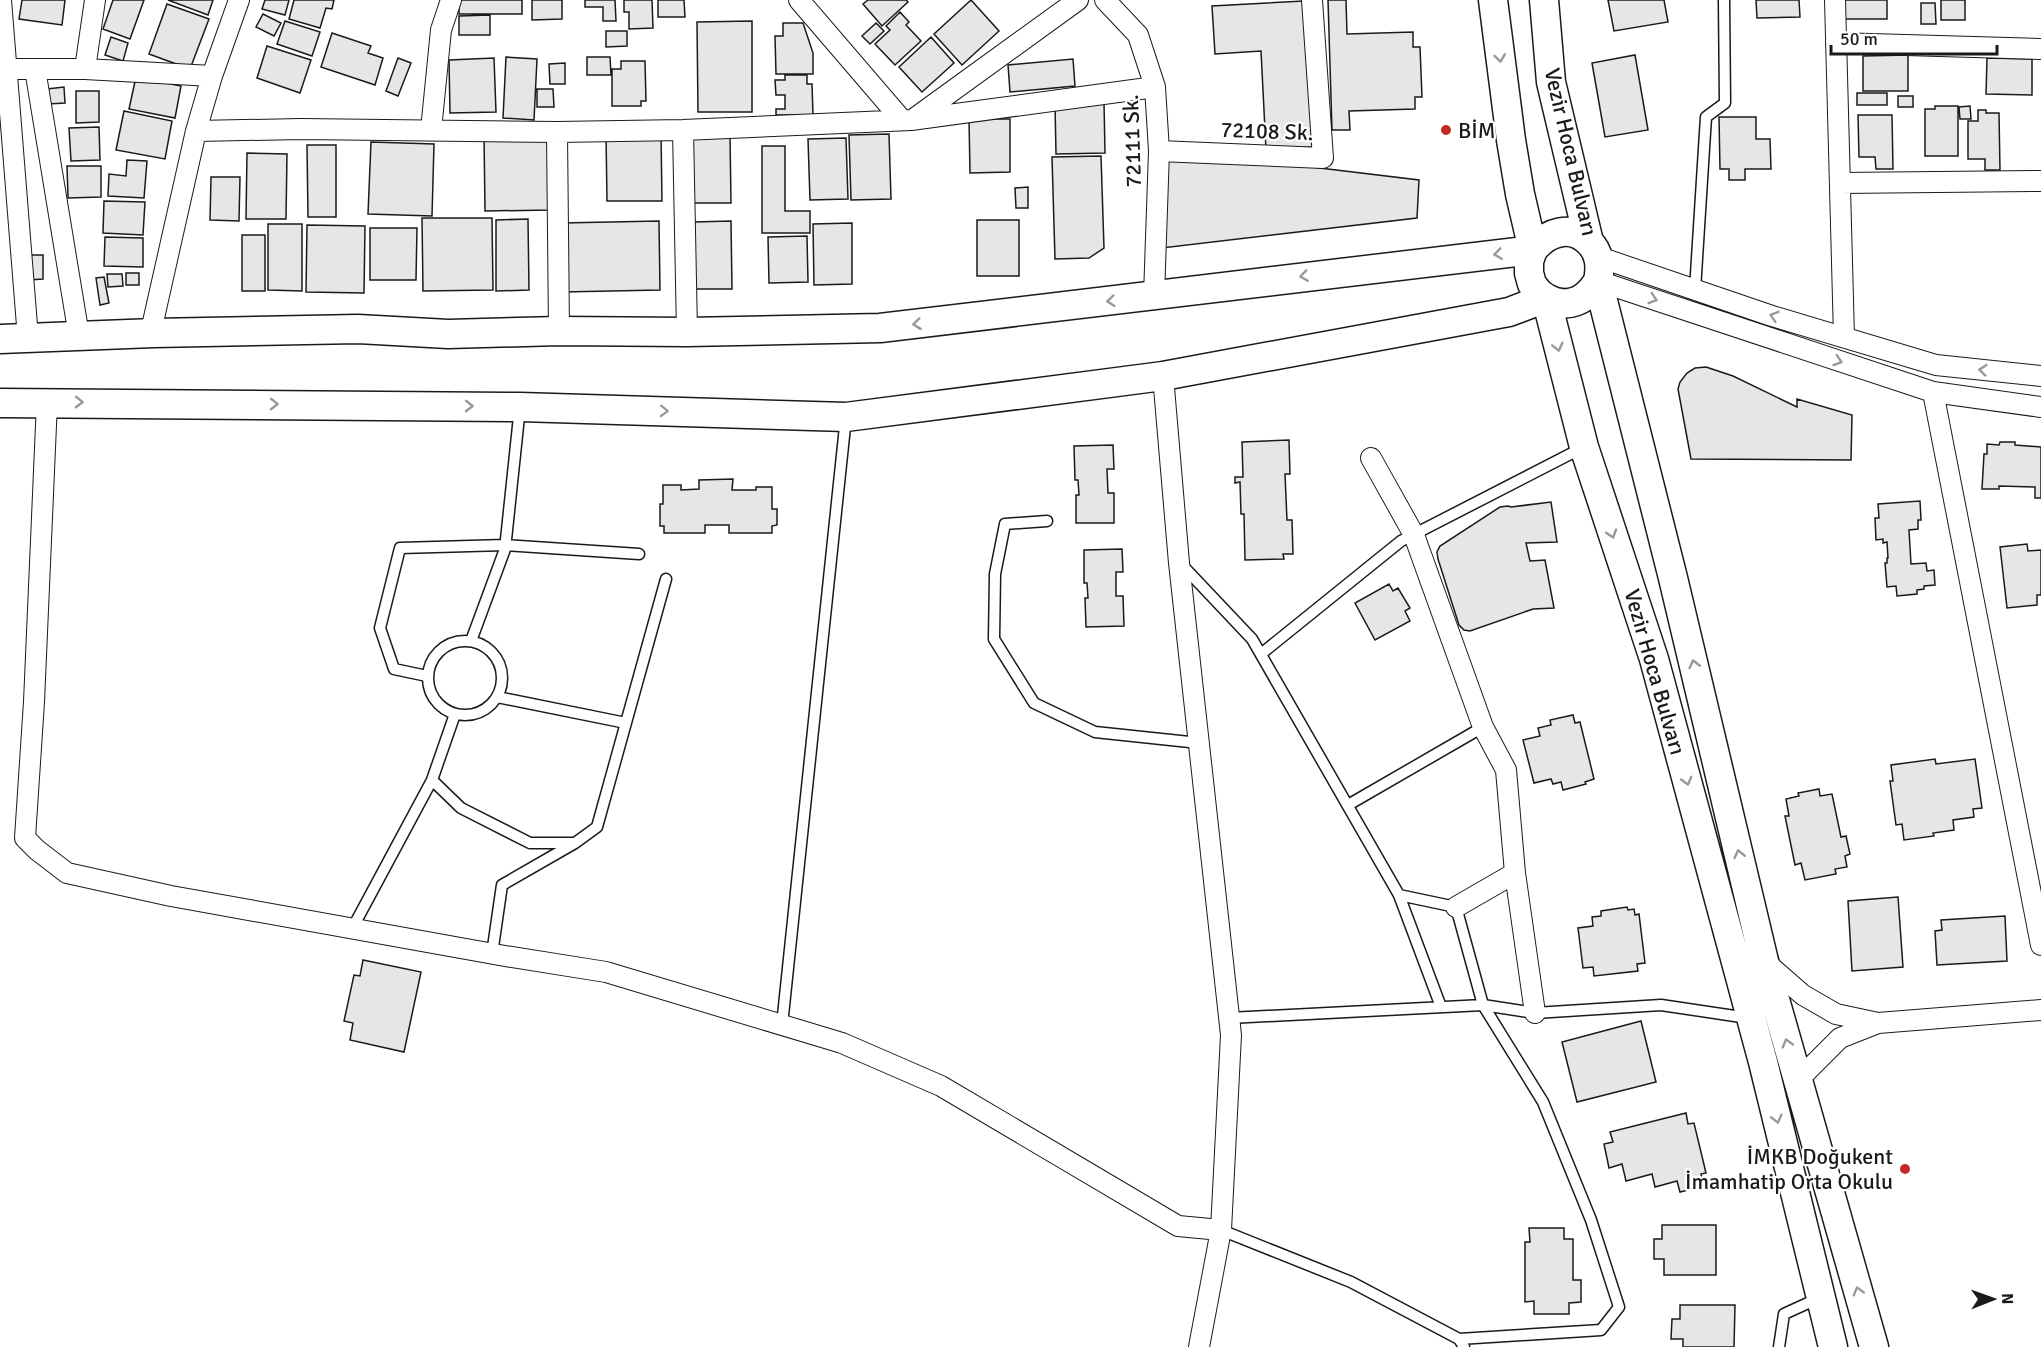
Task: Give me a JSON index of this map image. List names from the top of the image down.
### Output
{
  "streets": {
    "main road": ["Vezir Hoca Bulvarı"],
    "street": ["72108 Sk.", "72111 Sk."]
  },
  "crossings": [
    ["72108 Sk.", "72111 Sk."]
  ],
  "places": ["BİM", "İMKB Doğukent İmamhatip Orta Okulu"],
  "scale_bar": "50 m",
  "north": "right"
}
